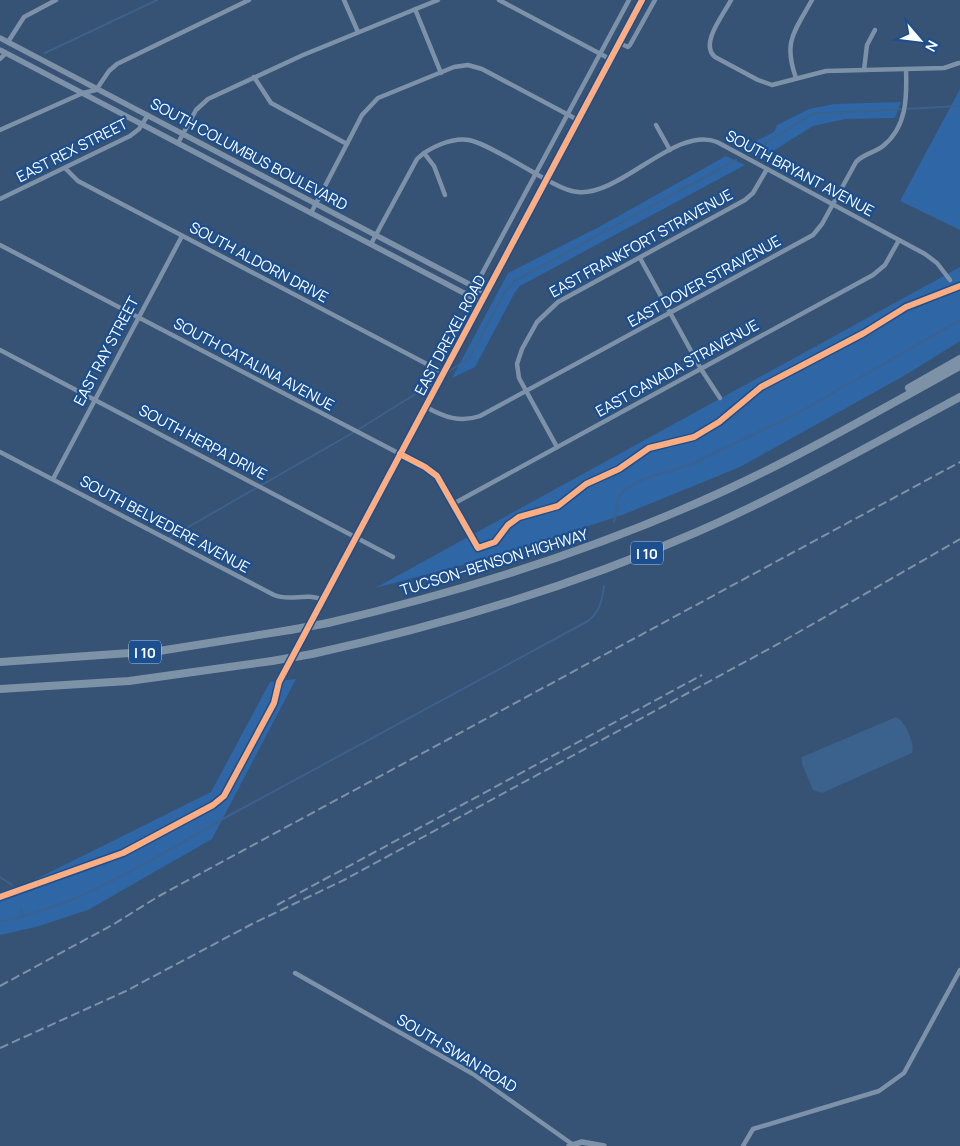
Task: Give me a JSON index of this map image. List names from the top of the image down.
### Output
{
  "streets": {
    "highway": ["I 10", "TUCSON–BENSON HIGHWAY"],
    "street": [
      "EAST REX STREET",
      "SOUTH COLUMBUS BOULEVARD",
      "SOUTH BRYANT AVENUE",
      "EAST FRANKFORT STRAVENUE",
      "SOUTH ALDORN DRIVE",
      "EAST DOVER STRAVENUE",
      "EAST DREXEL ROAD",
      "EAST RAY STREET",
      "SOUTH CATALINA AVENUE",
      "EAST CANADA STRAVENUE",
      "SOUTH HERPA DRIVE",
      "SOUTH BELVEDERE AVENUE",
      "SOUTH SWAN ROAD"
    ]
  },
  "crossings": [
    ["EAST REX STREET", "SOUTH COLUMBUS BOULEVARD"],
    ["EAST REX STREET", "SOUTH ALDORN DRIVE"],
    ["SOUTH COLUMBUS BOULEVARD", "EAST DREXEL ROAD"],
    ["SOUTH BRYANT AVENUE", "EAST FRANKFORT STRAVENUE"],
    ["SOUTH BRYANT AVENUE", "EAST DOVER STRAVENUE"],
    ["SOUTH BRYANT AVENUE", "EAST DREXEL ROAD"],
    ["SOUTH BRYANT AVENUE", "EAST CANADA STRAVENUE"],
    ["EAST FRANKFORT STRAVENUE", "EAST DOVER STRAVENUE"],
    ["EAST FRANKFORT STRAVENUE", "EAST CANADA STRAVENUE"],
    ["SOUTH ALDORN DRIVE", "EAST DREXEL ROAD"],
    ["SOUTH ALDORN DRIVE", "EAST RAY STREET"],
    ["EAST DOVER STRAVENUE", "EAST DREXEL ROAD"],
    ["EAST DREXEL ROAD", "SOUTH CATALINA AVENUE"],
    ["EAST DREXEL ROAD", "SOUTH HERPA DRIVE"],
    ["EAST DREXEL ROAD", "SOUTH BELVEDERE AVENUE"],
    ["EAST RAY STREET", "SOUTH CATALINA AVENUE"],
    ["EAST RAY STREET", "SOUTH HERPA DRIVE"],
    ["EAST RAY STREET", "SOUTH BELVEDERE AVENUE"],
    ["SOUTH CATALINA AVENUE", "EAST CANADA STRAVENUE"]
  ],
  "north": "bottom right"
}
